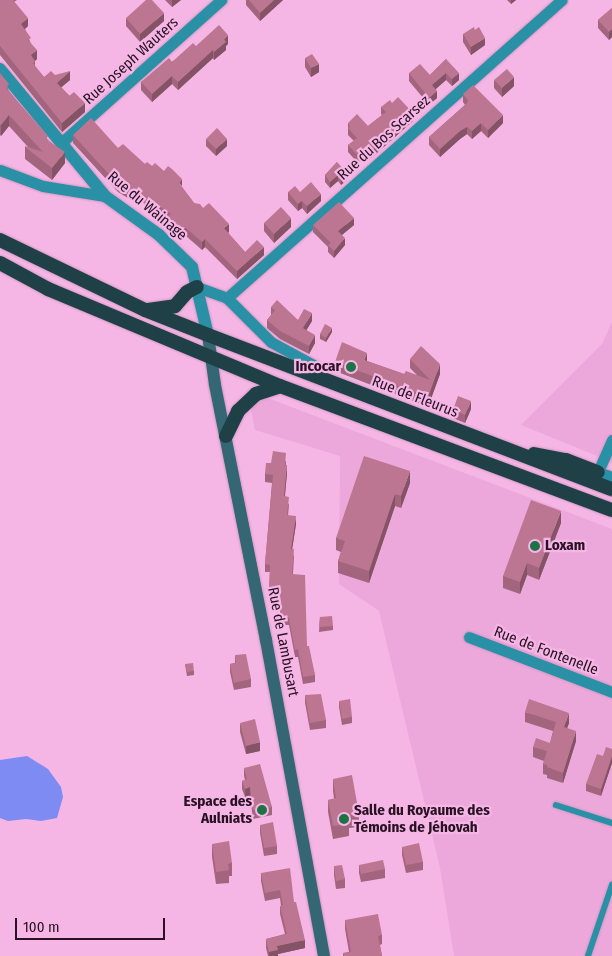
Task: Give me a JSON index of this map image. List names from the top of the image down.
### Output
{
  "streets": {
    "highway": ["Rue de Fleurus"],
    "main road": ["Rue de Lambusart"],
    "street": [
      "Rue Joseph Wauters",
      "Rue du Bos Scarsez",
      "Rue du Wainage",
      "Rue de Fontenelle"
    ]
  },
  "crossings": [
    ["Rue Joseph Wauters", "Rue du Wainage"],
    ["Rue du Wainage", "Rue de Fleurus"],
    ["Rue du Wainage", "Rue de Lambusart"],
    ["Rue de Fleurus", "Rue de Lambusart"]
  ],
  "places": [
    "Incocar",
    "Loxam",
    "Espace des Aulniats",
    "Salle du Royaume des Témoins de Jéhovah"
  ],
  "scale_bar": "100 m"
}
